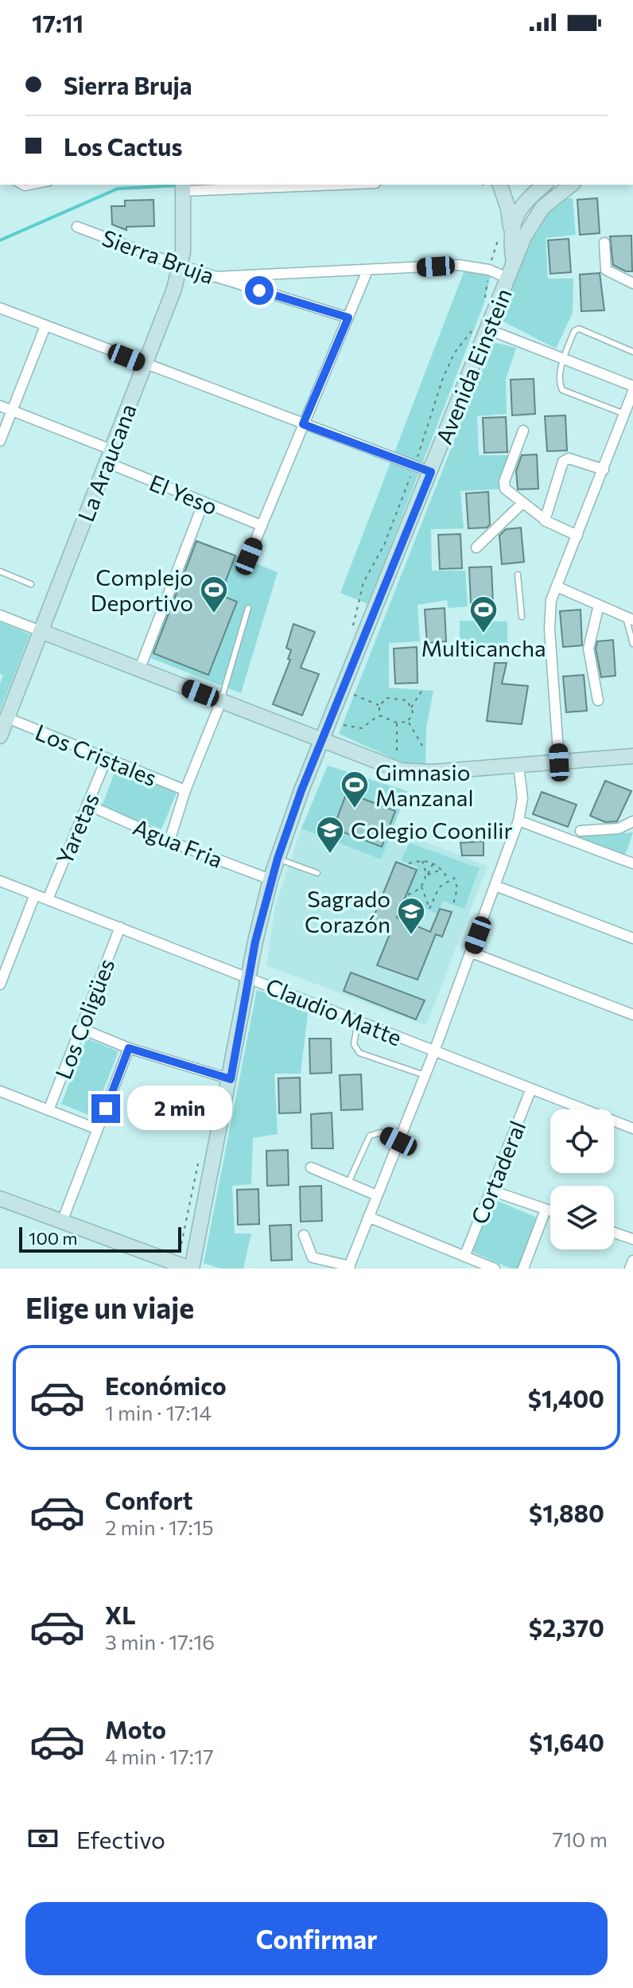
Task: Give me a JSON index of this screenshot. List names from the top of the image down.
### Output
{
  "streets": {
    "street": [
      "Sierra Bruja",
      "Avenida Einstein",
      "La Araucana",
      "El Yeso",
      "Los Cristales",
      "Yaretas",
      "Agua Fria",
      "Claudio Matte",
      "Los Coligües",
      "Cortaderal"
    ]
  },
  "crossings": [
    ["Sierra Bruja", "La Araucana"],
    ["Avenida Einstein", "Agua Fria"],
    ["Avenida Einstein", "Claudio Matte"],
    ["La Araucana", "El Yeso"],
    ["La Araucana", "Los Cristales"],
    ["Los Cristales", "Yaretas"],
    ["Yaretas", "Agua Fria"],
    ["Yaretas", "Claudio Matte"],
    ["Claudio Matte", "Los Coligües"],
    ["Claudio Matte", "Cortaderal"]
  ],
  "places": {
    "sports": ["Complejo Deportivo", "Multicancha", "Gimnasio Manzanal"],
    "school or university": ["Colegio Coonilir", "Sagrado Corazón"]
  },
  "scale_bar": "100 m",
  "page": {
    "status": "17:11",
    "banner": ["Sierra Bruja", "Los Cactus"],
    "bubble": "2 min",
    "scale": "100 m",
    "heading": "Elige un viaje",
    "list": [
      {
        "name": "Económico",
        "note": "1 min · 17:14",
        "value": "$1,400"
      },
      {
        "name": "Confort",
        "note": "2 min · 17:15",
        "value": "$1,880"
      },
      {
        "name": "XL",
        "note": "3 min · 17:16",
        "value": "$2,370"
      },
      {
        "name": "Moto",
        "note": "4 min · 17:17",
        "value": "$1,640"
      }
    ],
    "pay": ["Efectivo", "710 m"],
    "buttons": "Confirmar"
  }
}
